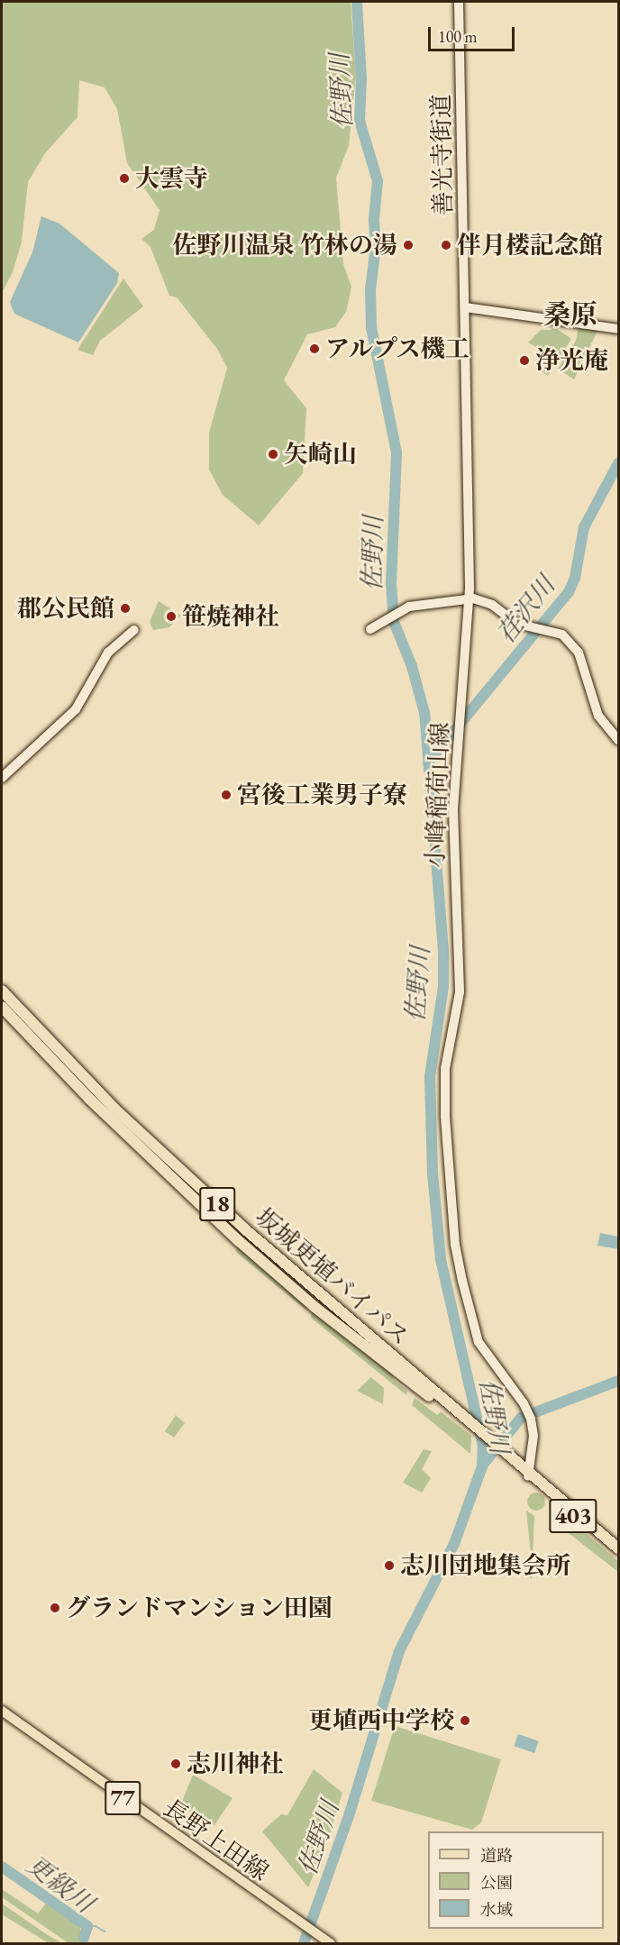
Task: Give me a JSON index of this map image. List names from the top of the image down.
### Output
{
  "streets": {
    "highway": ["18", "坂城更埴バイパス", "403"],
    "main road": [
      "善光寺街道",
      "小峰稲荷山線",
      "77",
      "長野上田線"
    ]
  },
  "crossings": [
    ["善光寺街道", "小峰稲荷山線"],
    ["小峰稲荷山線", "坂城更埴バイパス"],
    ["小峰稲荷山線", "403"],
    ["坂城更埴バイパス", "403"]
  ],
  "districts": ["桑原"],
  "water": ["佐野川", "荏沢川", "更級川"],
  "places": [
    "大雲寺",
    "佐野川温泉 竹林の湯",
    "伴月楼記念館",
    "アルプス機工",
    "浄光庵",
    "矢崎山",
    "郡公民館",
    "笹焼神社",
    "宮後工業男子寮",
    "志川団地集会所",
    "グランドマンション田園",
    "更埴西中学校",
    "志川神社"
  ],
  "legend": ["道路", "公園", "水域"],
  "scale_bar": "100 m"
}
